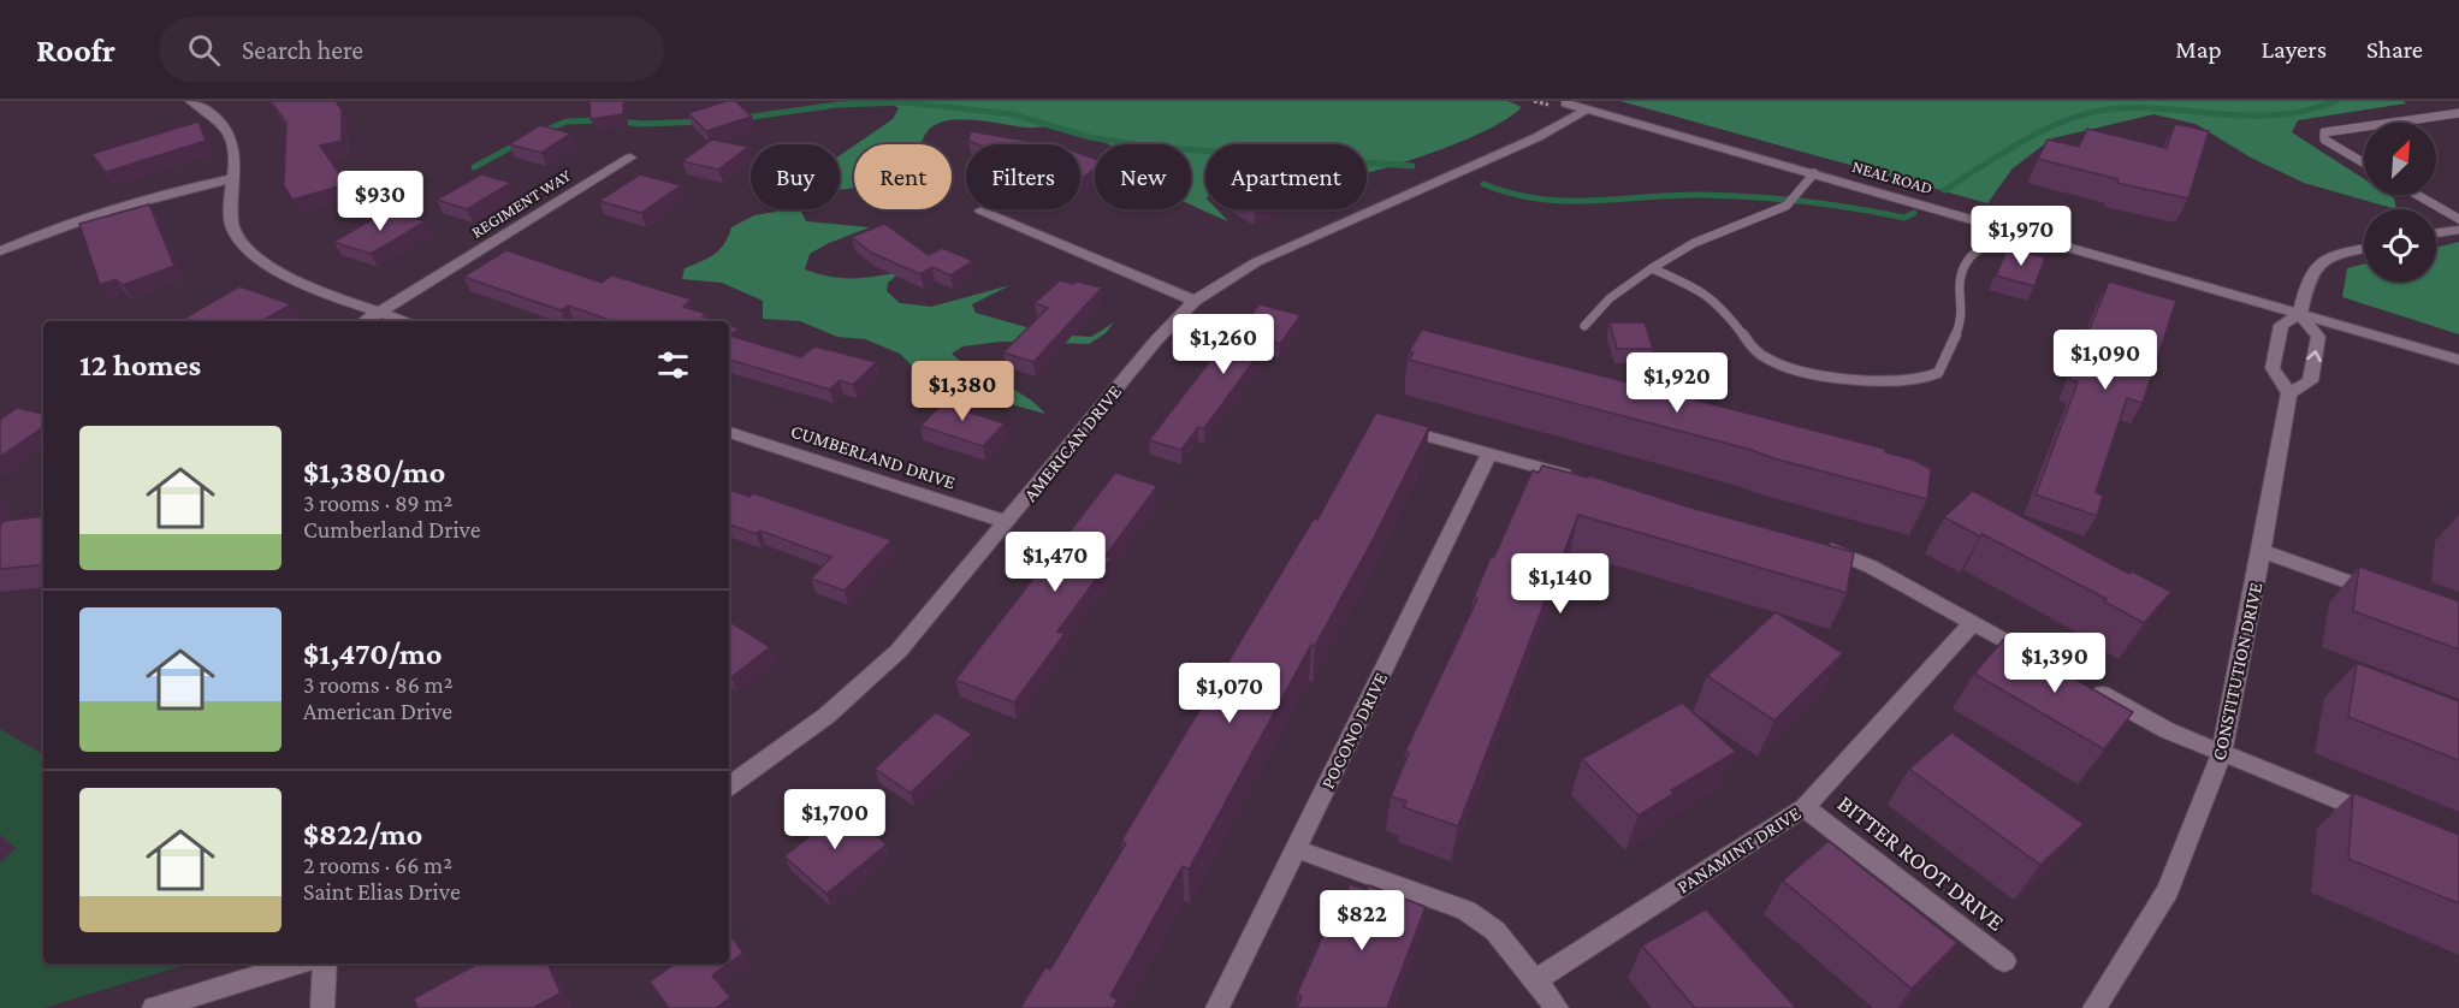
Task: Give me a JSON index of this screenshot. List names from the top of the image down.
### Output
{
  "streets": {
    "street": [
      "NEAL ROAD",
      "REGIMENT WAY",
      "AMERICAN DRIVE",
      "CUMBERLAND DRIVE",
      "CONSTITUTION DRIVE",
      "POCONO DRIVE",
      "PANAMINT DRIVE",
      "BITTER ROOT DRIVE"
    ]
  },
  "crossings": [
    ["NEAL ROAD", "AMERICAN DRIVE"],
    ["AMERICAN DRIVE", "CUMBERLAND DRIVE"],
    ["PANAMINT DRIVE", "BITTER ROOT DRIVE"]
  ],
  "north": "top right",
  "page": {
    "header": "Roofr",
    "search": "Search here",
    "nav": ["Map", "Layers", "Share"],
    "chip": [
      "Buy",
      "Rent",
      "Filters",
      "New",
      "Apartment"
    ],
    "price": [
      "$930",
      "$1,970",
      "$1,260",
      "$1,090",
      "$1,920",
      "$1,380",
      "$1,470",
      "$1,140",
      "$1,390",
      "$1,070",
      "$1,700",
      "$822"
    ],
    "heading": "12 homes",
    "list": [
      {
        "name": "$1,380/mo",
        "note": "3 rooms · 89 m² · Cumberland Drive"
      },
      {
        "name": "$1,470/mo",
        "note": "3 rooms · 86 m² · American Drive"
      },
      {
        "name": "$822/mo",
        "note": "2 rooms · 66 m² · Saint Elias Drive"
      }
    ]
  }
}
